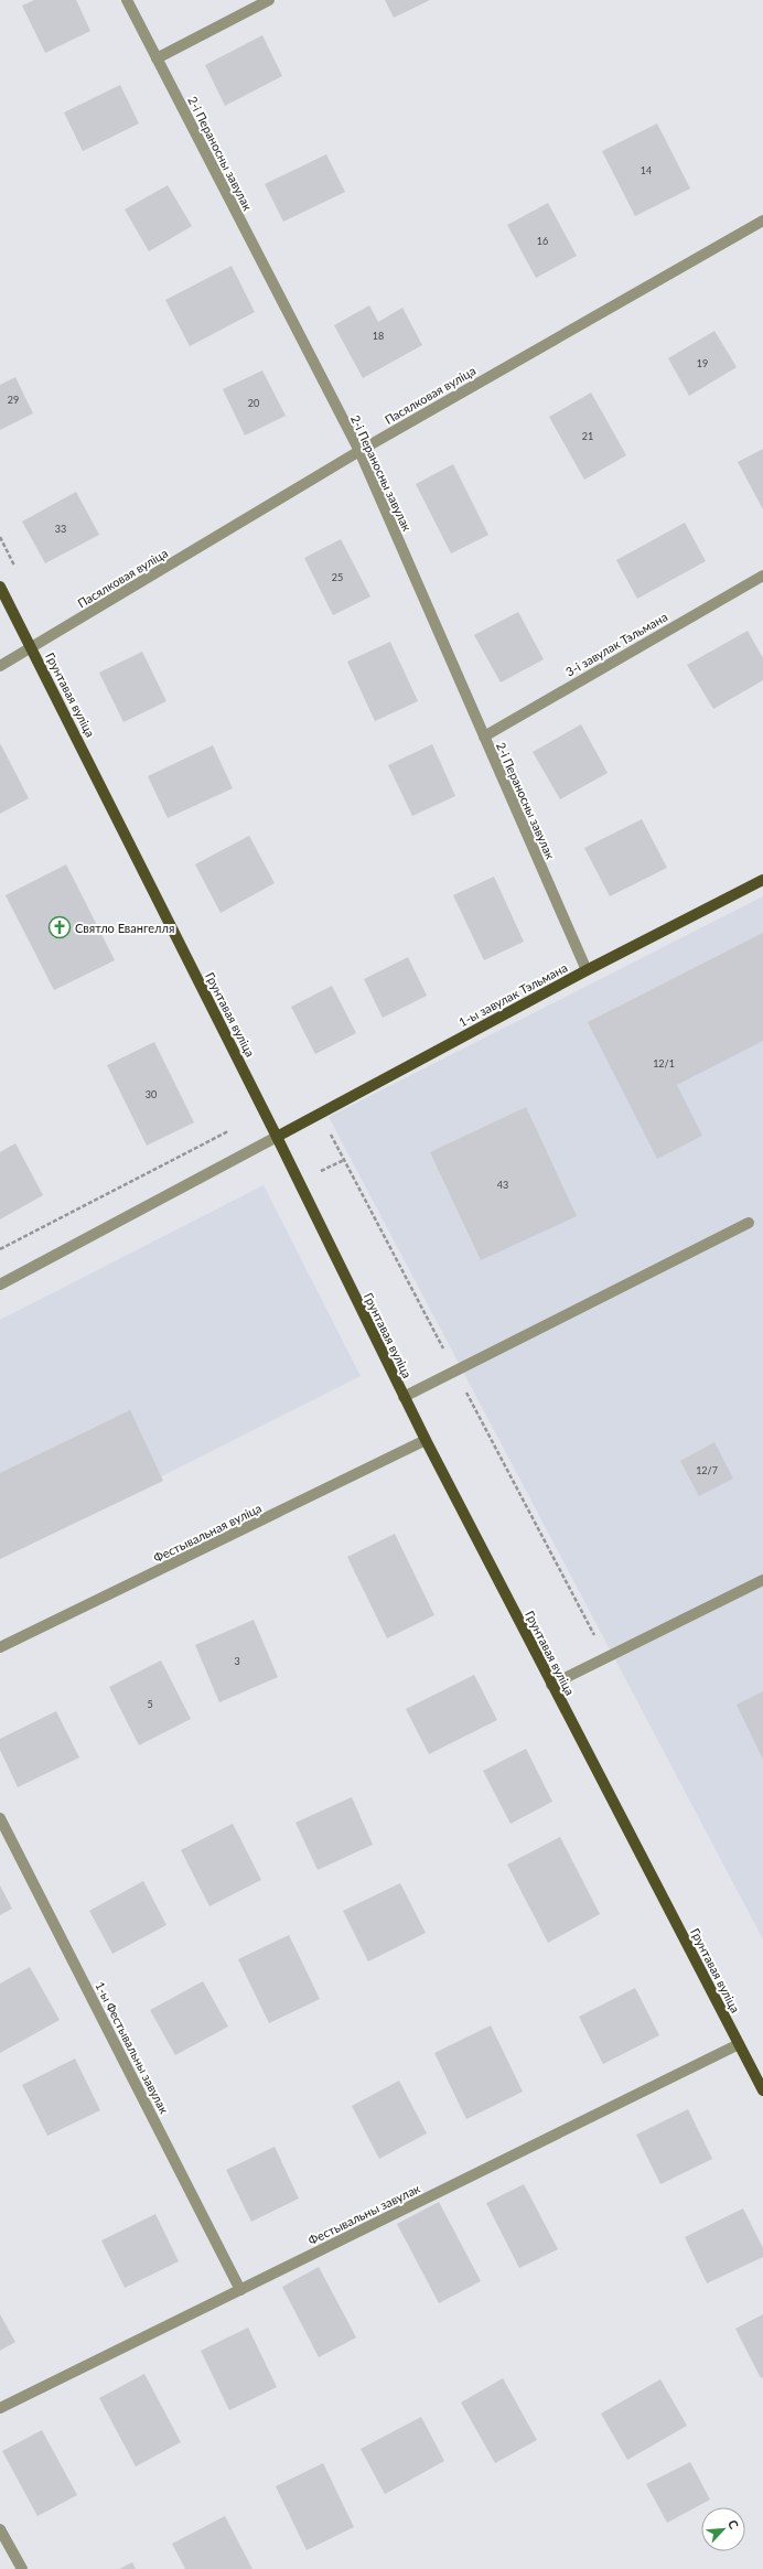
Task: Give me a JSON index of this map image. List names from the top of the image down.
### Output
{
  "streets": {
    "main road": ["Грунтавая вуліца", "1-ы завулак Тэльмана"],
    "street": [
      "2-і Пераносны завулак",
      "Пасялковая вуліца",
      "3-і завулак Тэльмана",
      "Фестывальная вуліца",
      "1-ы Фестывальны завулак",
      "Фестывальны завулак"
    ]
  },
  "crossings": [
    ["2-і Пераносны завулак", "Пасялковая вуліца"],
    ["2-і Пераносны завулак", "3-і завулак Тэльмана"],
    ["2-і Пераносны завулак", "1-ы завулак Тэльмана"],
    ["Пасялковая вуліца", "Грунтавая вуліца"],
    ["Грунтавая вуліца", "1-ы завулак Тэльмана"],
    ["Грунтавая вуліца", "Фестывальная вуліца"],
    ["Грунтавая вуліца", "Фестывальны завулак"],
    ["1-ы Фестывальны завулак", "Фестывальны завулак"]
  ],
  "places": {
    "church": ["Святло Евангелля"]
  },
  "house_numbers": [
    "14",
    "16",
    "18",
    "19",
    "29",
    "20",
    "21",
    "33",
    "25",
    "12/1",
    "30",
    "43",
    "12/7",
    "3",
    "5"
  ],
  "north": "top right"
}
